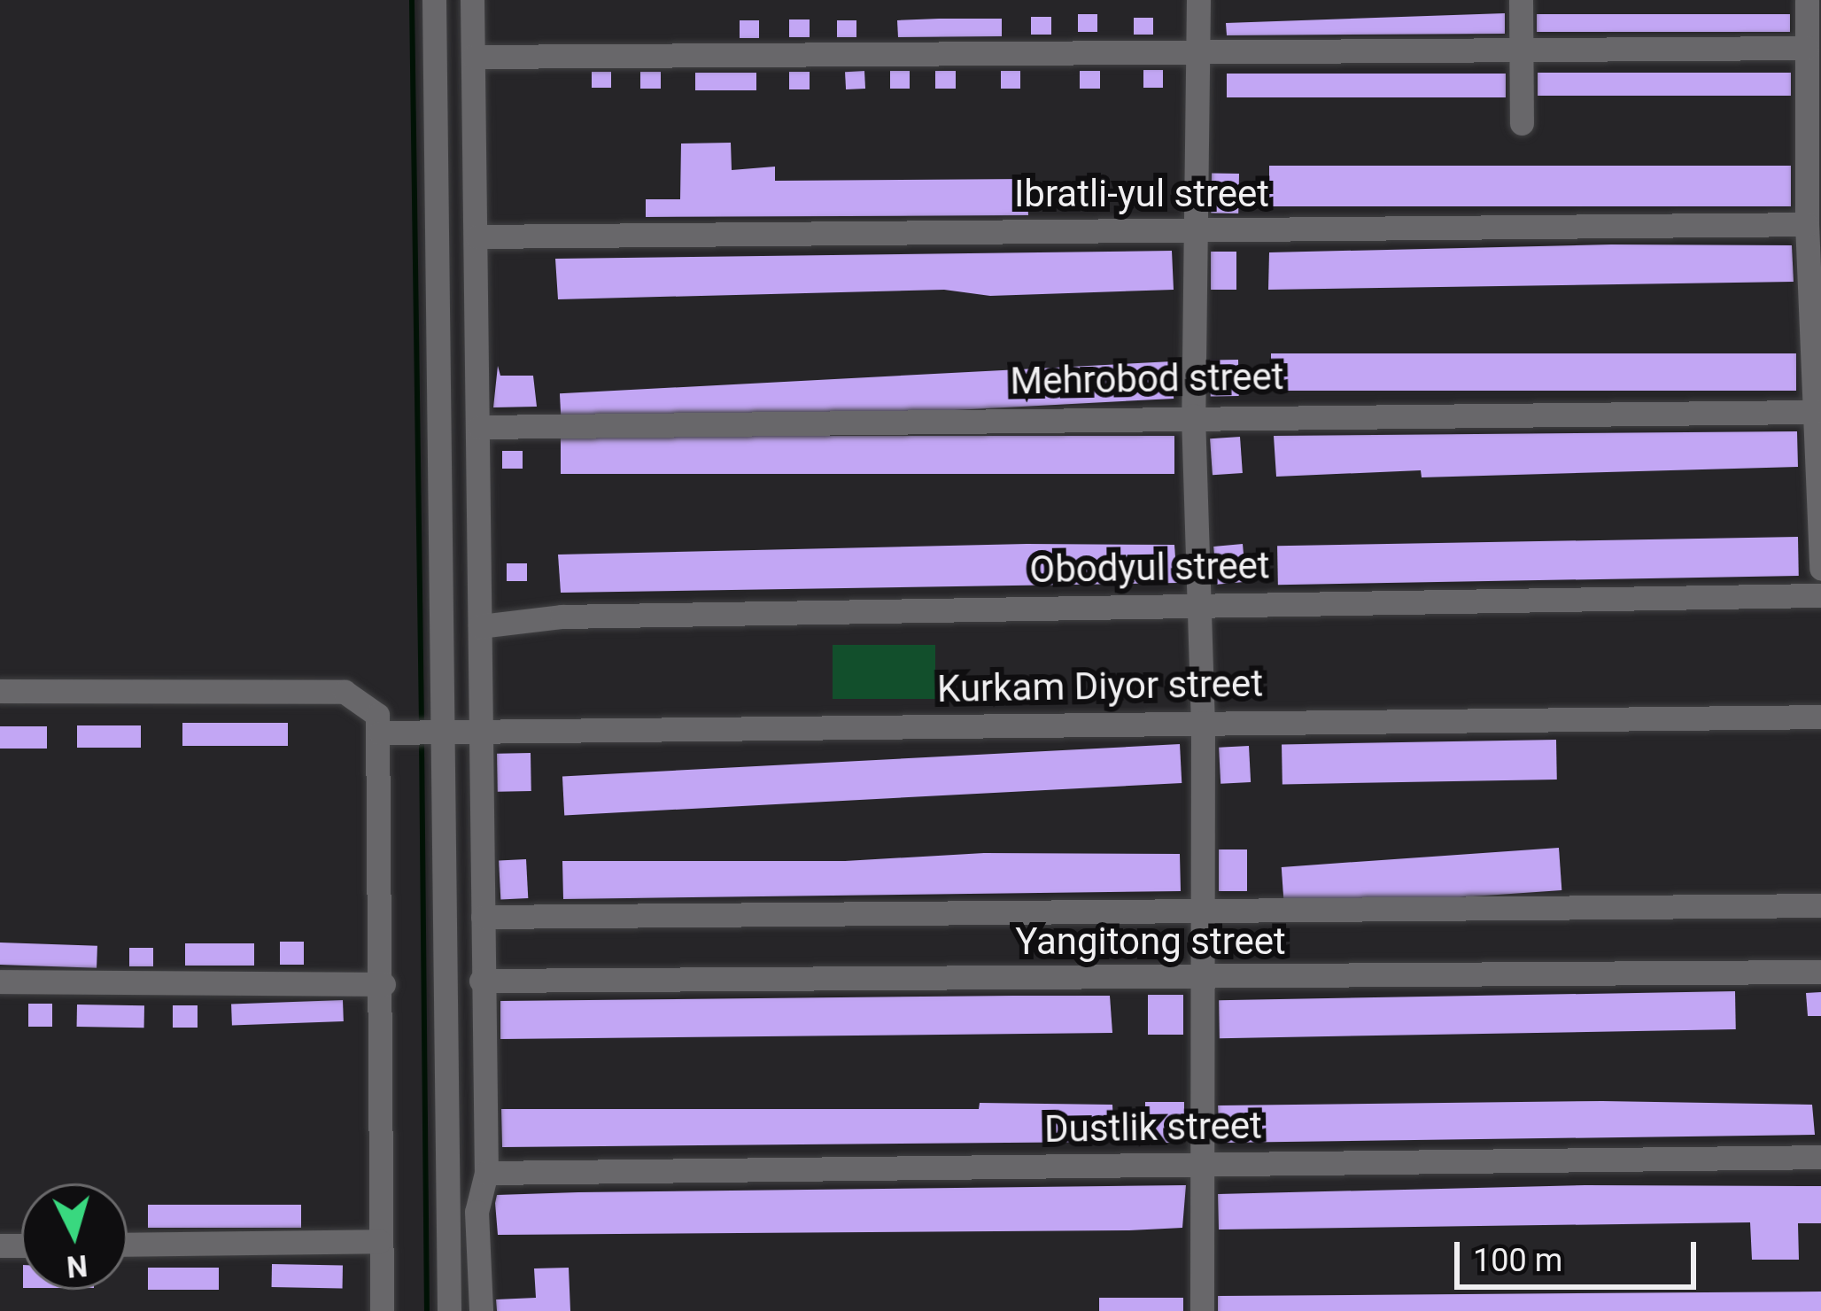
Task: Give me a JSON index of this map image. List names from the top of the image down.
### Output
{
  "streets": {
    "street": [
      "Ibratli-yul street",
      "Mehrobod street",
      "Obodyul street",
      "Kurkam Diyor street",
      "Yangitong street",
      "Dustlik street"
    ]
  },
  "scale_bar": "100 m",
  "north": "bottom"
}
